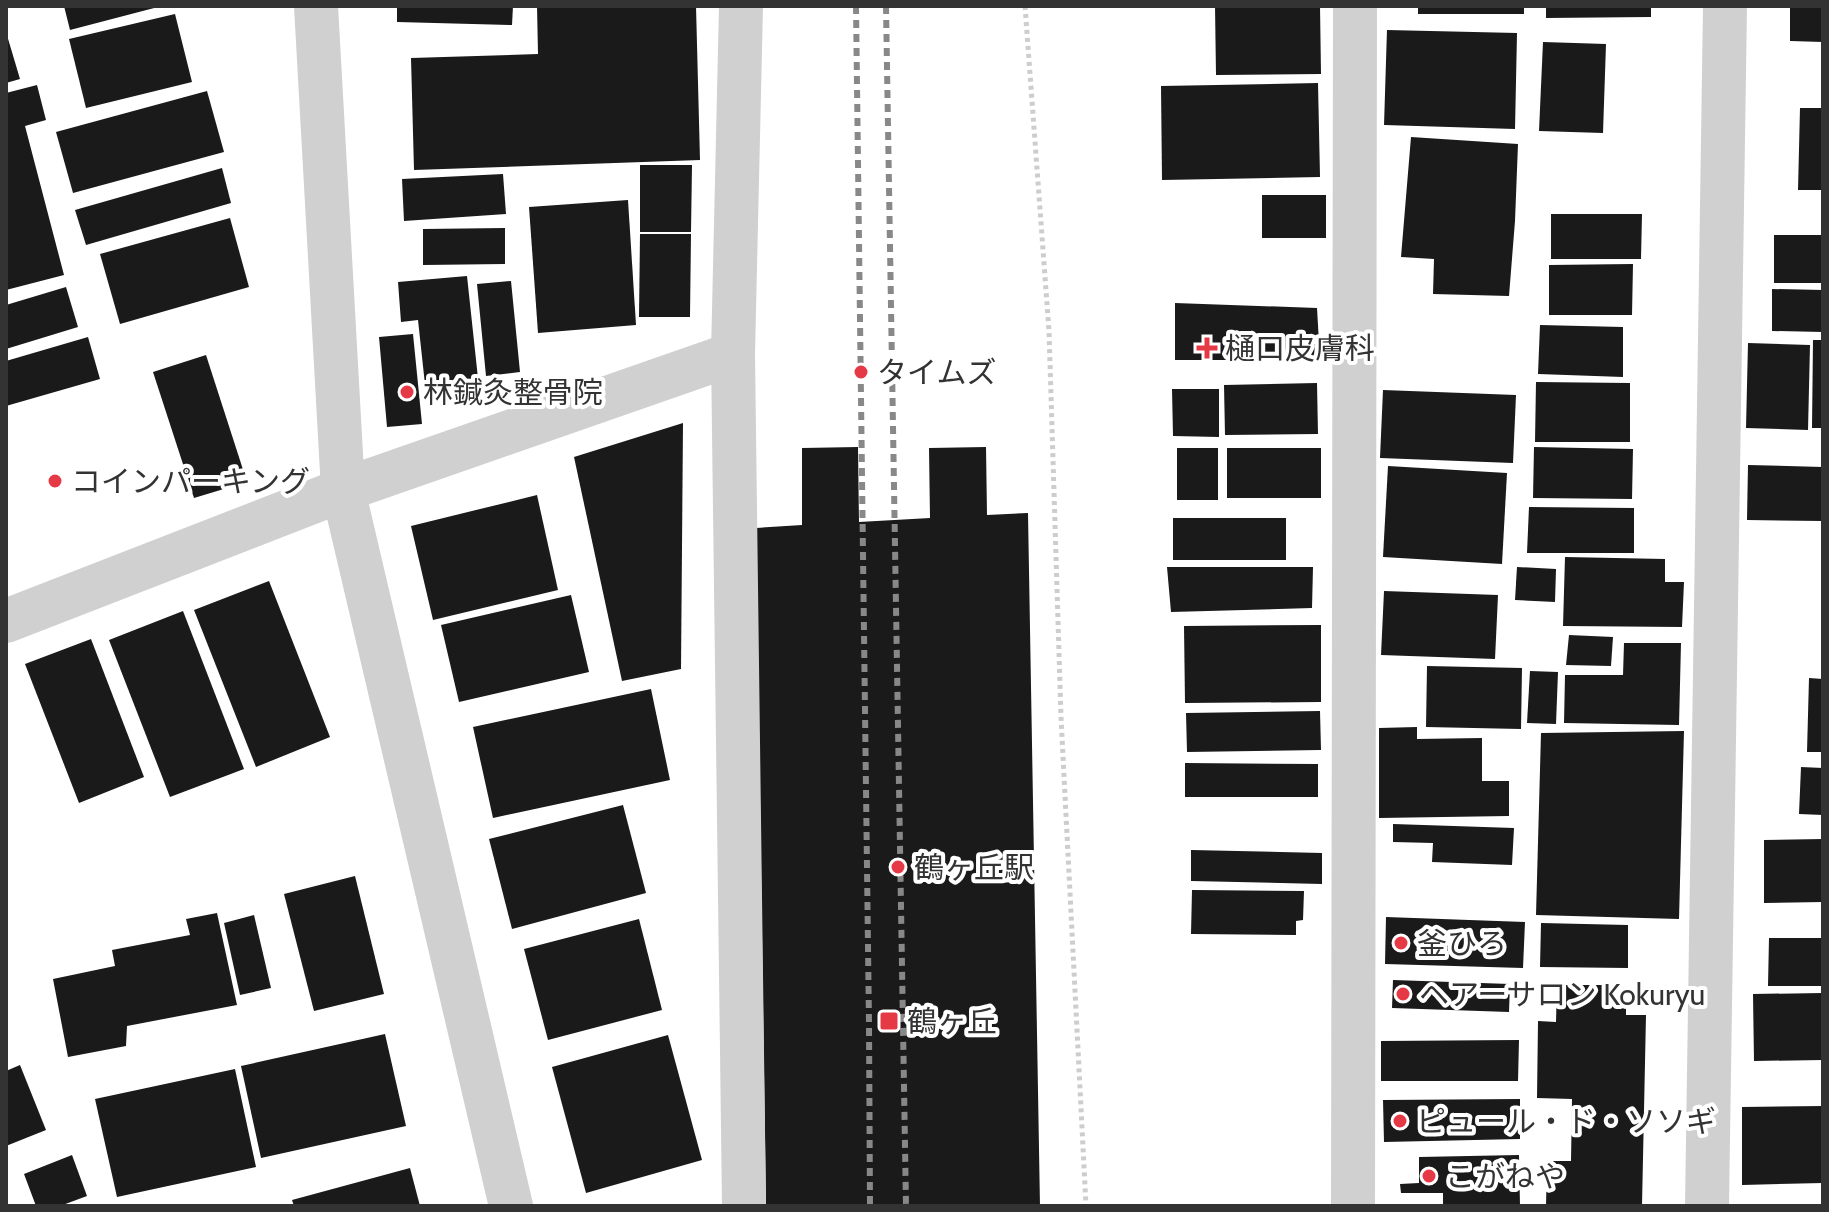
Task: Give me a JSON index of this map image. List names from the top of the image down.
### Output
{
  "places": {
    "health": ["樋口皮膚科"],
    "other": [
      "タイムズ",
      "林鍼灸整骨院",
      "コインパーキング",
      "鶴ヶ丘駅",
      "釜ひろ",
      "ヘアーサロン Kokuryu",
      "ピュール・ド・ソソギ",
      "こがねや"
    ],
    "transit": ["鶴ヶ丘"]
  }
}
